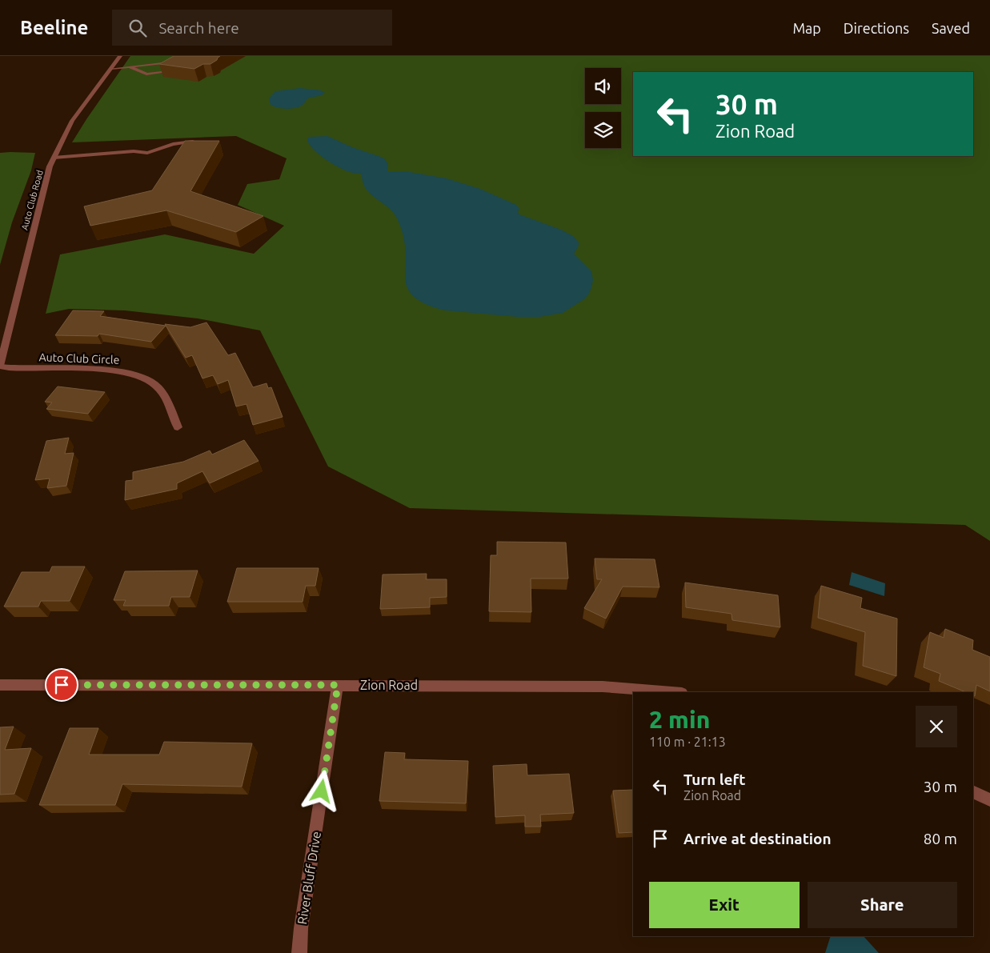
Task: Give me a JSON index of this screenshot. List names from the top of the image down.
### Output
{
  "streets": {
    "street": [
      "Auto Club Road",
      "Auto Club Circle",
      "Zion Road",
      "River Bluff Drive"
    ]
  },
  "crossings": [
    ["Auto Club Road", "Auto Club Circle"],
    ["Zion Road", "River Bluff Drive"]
  ],
  "page": {
    "header": "Beeline",
    "search": "Search here",
    "nav": ["Map", "Directions", "Saved"],
    "turn": ["30 m", "Zion Road"],
    "heading": ["2 min", "110 m · 21:13"],
    "list": [
      {
        "name": "Turn left",
        "note": "Zion Road",
        "value": "30 m"
      },
      {
        "name": "Arrive at destination",
        "value": "80 m"
      }
    ],
    "buttons": ["Exit", "Share"]
  }
}
